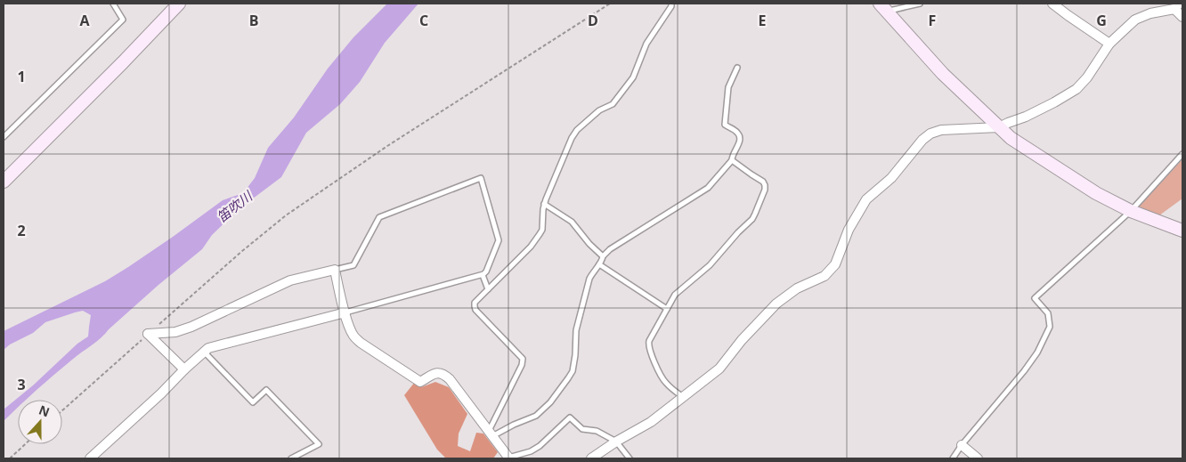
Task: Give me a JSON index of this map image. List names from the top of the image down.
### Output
{
  "water": ["笛吹川"],
  "north": "top",
  "grid": {
    "columns": [
      "A",
      "B",
      "C",
      "D",
      "E",
      "F",
      "G"
    ],
    "rows": ["1", "2", "3"]
  }
}
